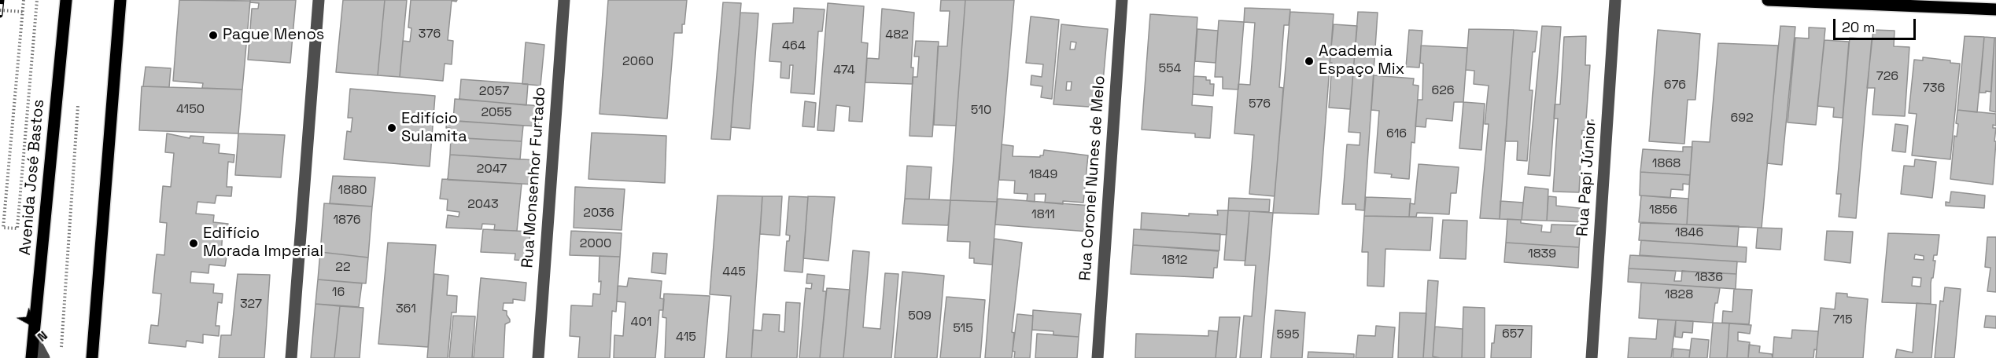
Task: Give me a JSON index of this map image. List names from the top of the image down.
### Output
{
  "streets": {
    "main road": ["Avenida José Bastos"],
    "street": ["Rua Monsenhor Furtado", "Rua Coronel Nunes de Melo", "Rua Papi Júnior"]
  },
  "places": [
    "Pague Menos",
    "Academia Espaço Mix",
    "Edifício Sulamita",
    "Edifício Morada Imperial"
  ],
  "house_numbers": [
    "376",
    "482",
    "464",
    "2060",
    "554",
    "474",
    "726",
    "676",
    "736",
    "626",
    "2057",
    "576",
    "4150",
    "510",
    "2055",
    "692",
    "616",
    "1868",
    "2047",
    "1849",
    "1880",
    "2043",
    "1856",
    "2036",
    "1811",
    "1876",
    "1846",
    "2000",
    "1839",
    "1812",
    "22",
    "445",
    "1836",
    "16",
    "1828",
    "327",
    "361",
    "509",
    "715",
    "401",
    "515",
    "657",
    "595",
    "415"
  ],
  "scale_bar": "20 m",
  "north": "bottom right"
}
